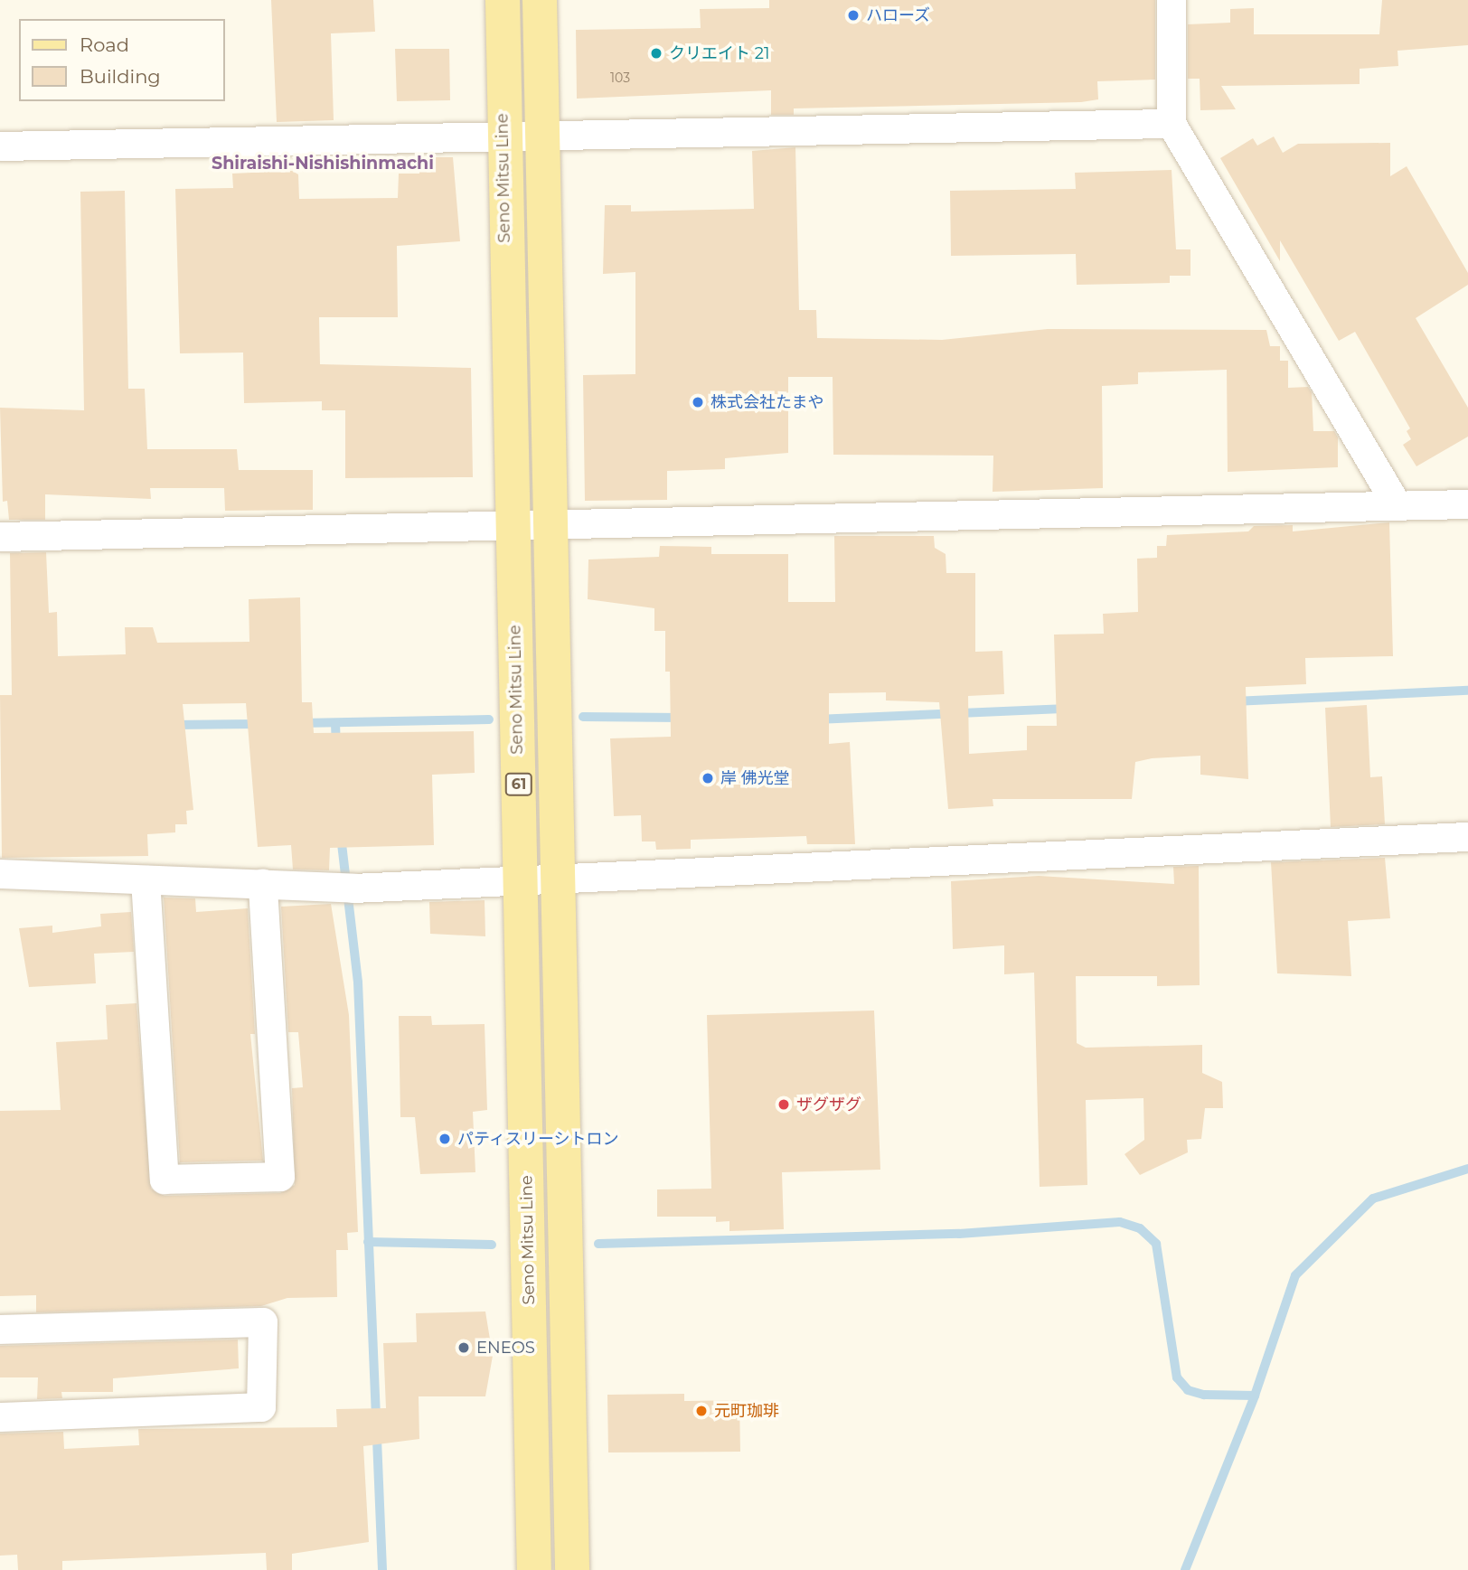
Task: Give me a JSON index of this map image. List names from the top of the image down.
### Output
{
  "streets": {
    "main road": ["Seno Mitsu Line", "61"]
  },
  "districts": ["Shiraishi-Nishishinmachi"],
  "places": [
    "ハローズ",
    "クリエイト 21",
    "株式会社たまや",
    "岸 佛光堂",
    "ザグザグ",
    "パティスリーシトロン",
    "ENEOS",
    "元町珈琲"
  ],
  "house_numbers": ["103"],
  "legend": ["Road", "Building"]
}
